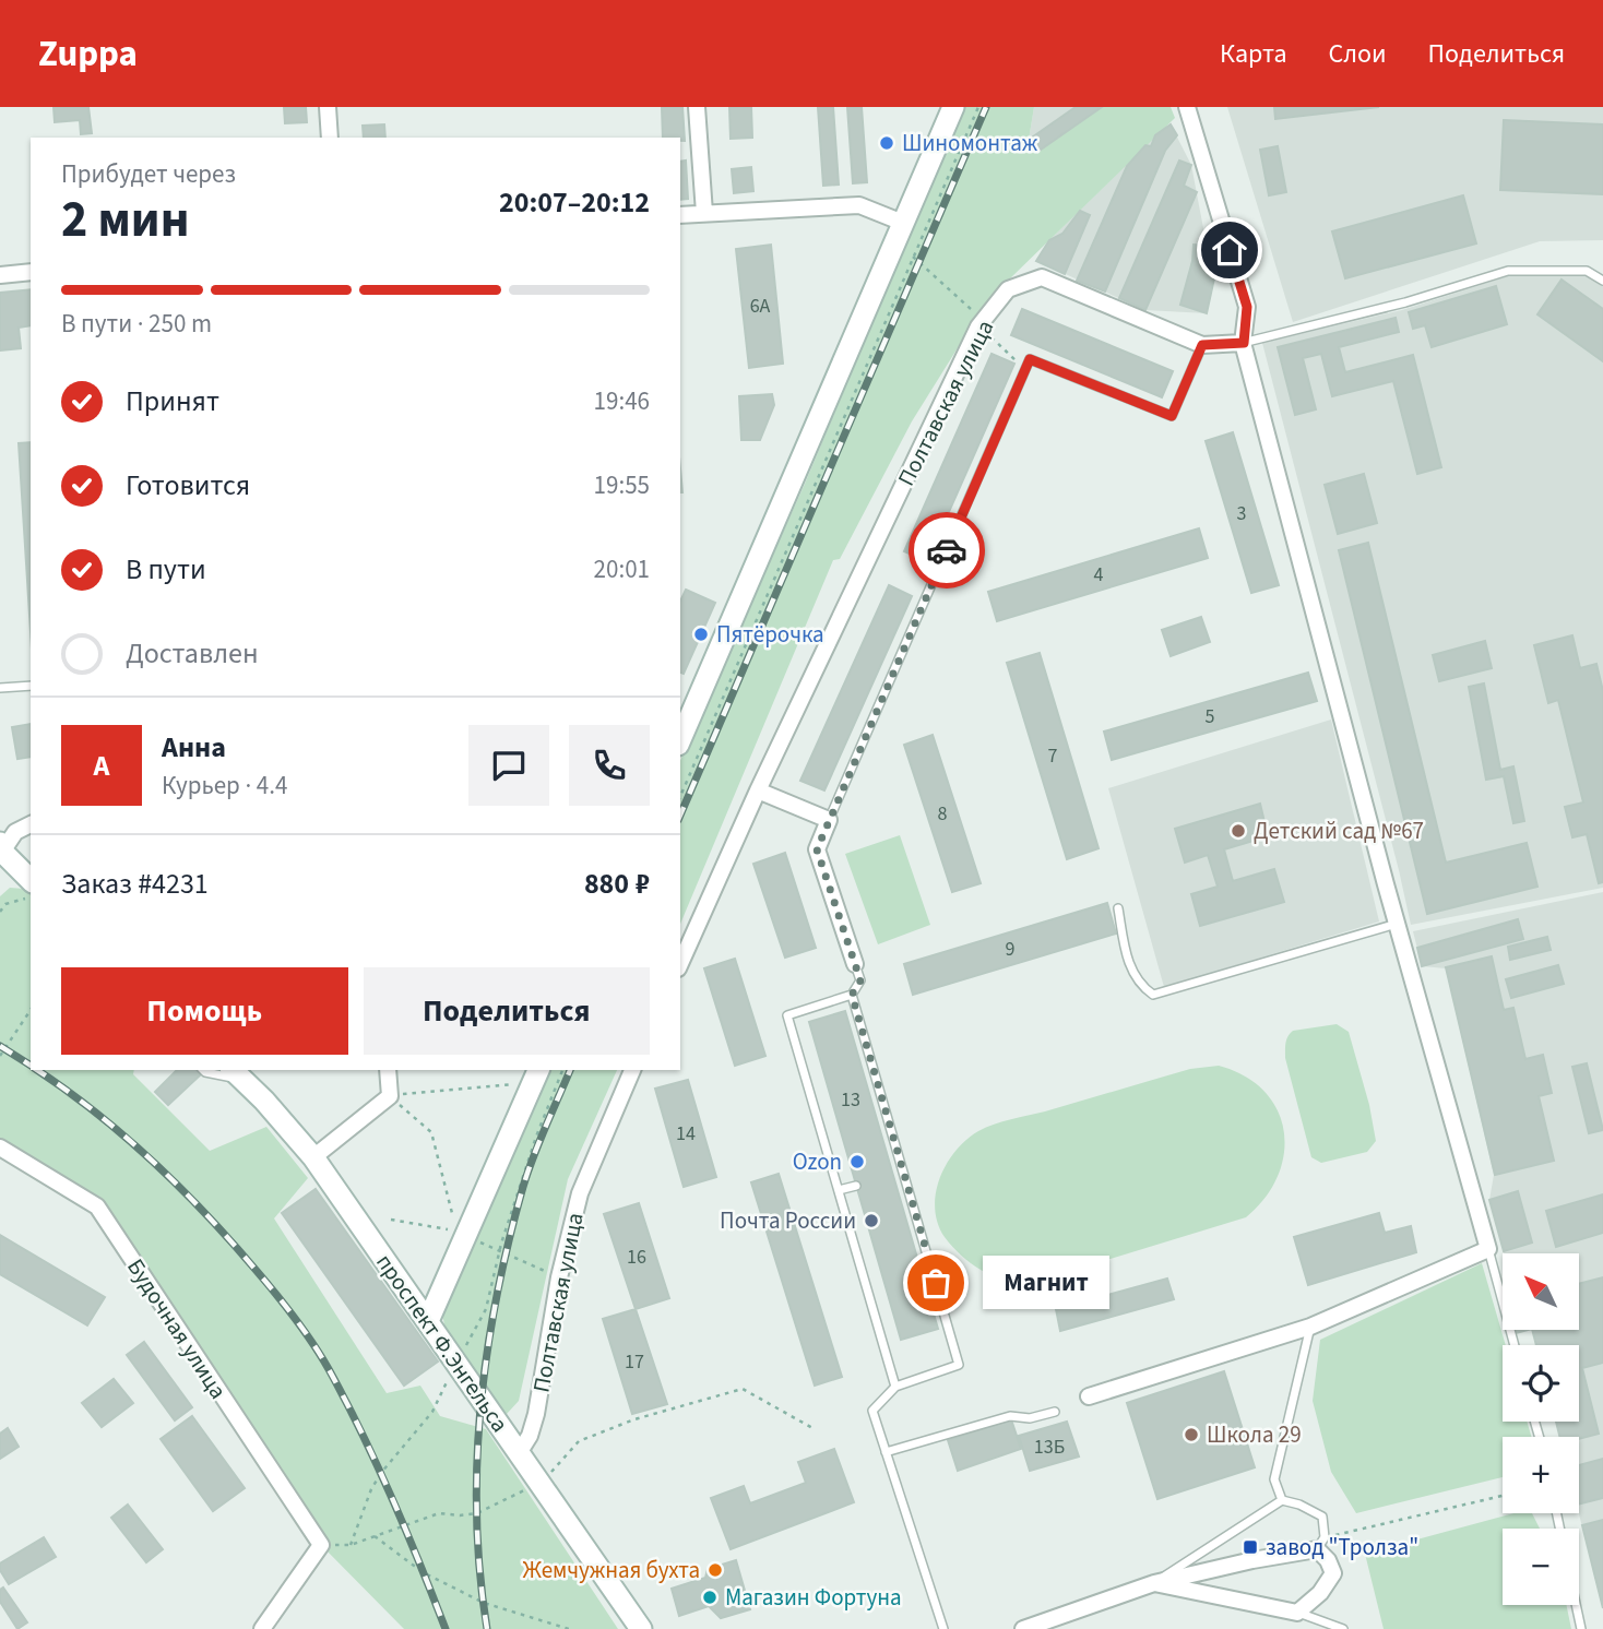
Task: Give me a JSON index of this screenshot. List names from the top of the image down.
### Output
{
  "streets": {
    "street": ["Полтавская улица", "Будочная улица", "проспект Ф.Энгельса"]
  },
  "crossings": [
    ["Полтавская улица", "проспект Ф.Энгельса"]
  ],
  "places": {
    "other": [
      "Шиномонтаж",
      "Пятёрочка",
      "Детский сад №67",
      "Ozon",
      "Почта России",
      "Магнит",
      "Школа 29",
      "Жемчужная бухта",
      "Магазин Фортуна"
    ],
    "transit": ["завод \"Тролза\""]
  },
  "house_numbers": [
    "6А",
    "3",
    "4",
    "5",
    "7",
    "8",
    "9",
    "13",
    "14",
    "16",
    "17",
    "13Б"
  ],
  "north": "top left",
  "page": {
    "header": "Zuppa",
    "nav": ["Карта", "Слои", "Поделиться"],
    "heading": ["2 мин", "Прибудет через", "20:07–20:12"],
    "panel": [
      "Анна",
      "Курьер · 4.4",
      "Заказ #4231",
      "880 ₽"
    ],
    "bar": "В пути · 250 m",
    "list": [
      ["Принят", "19:46"],
      ["Готовится", "19:55"],
      ["В пути", "20:01"],
      "Доставлен"
    ],
    "round": "А",
    "buttons": ["Помощь", "Поделиться"],
    "map_buttons": ["+", "−"],
    "bubble": "Магнит"
  }
}
